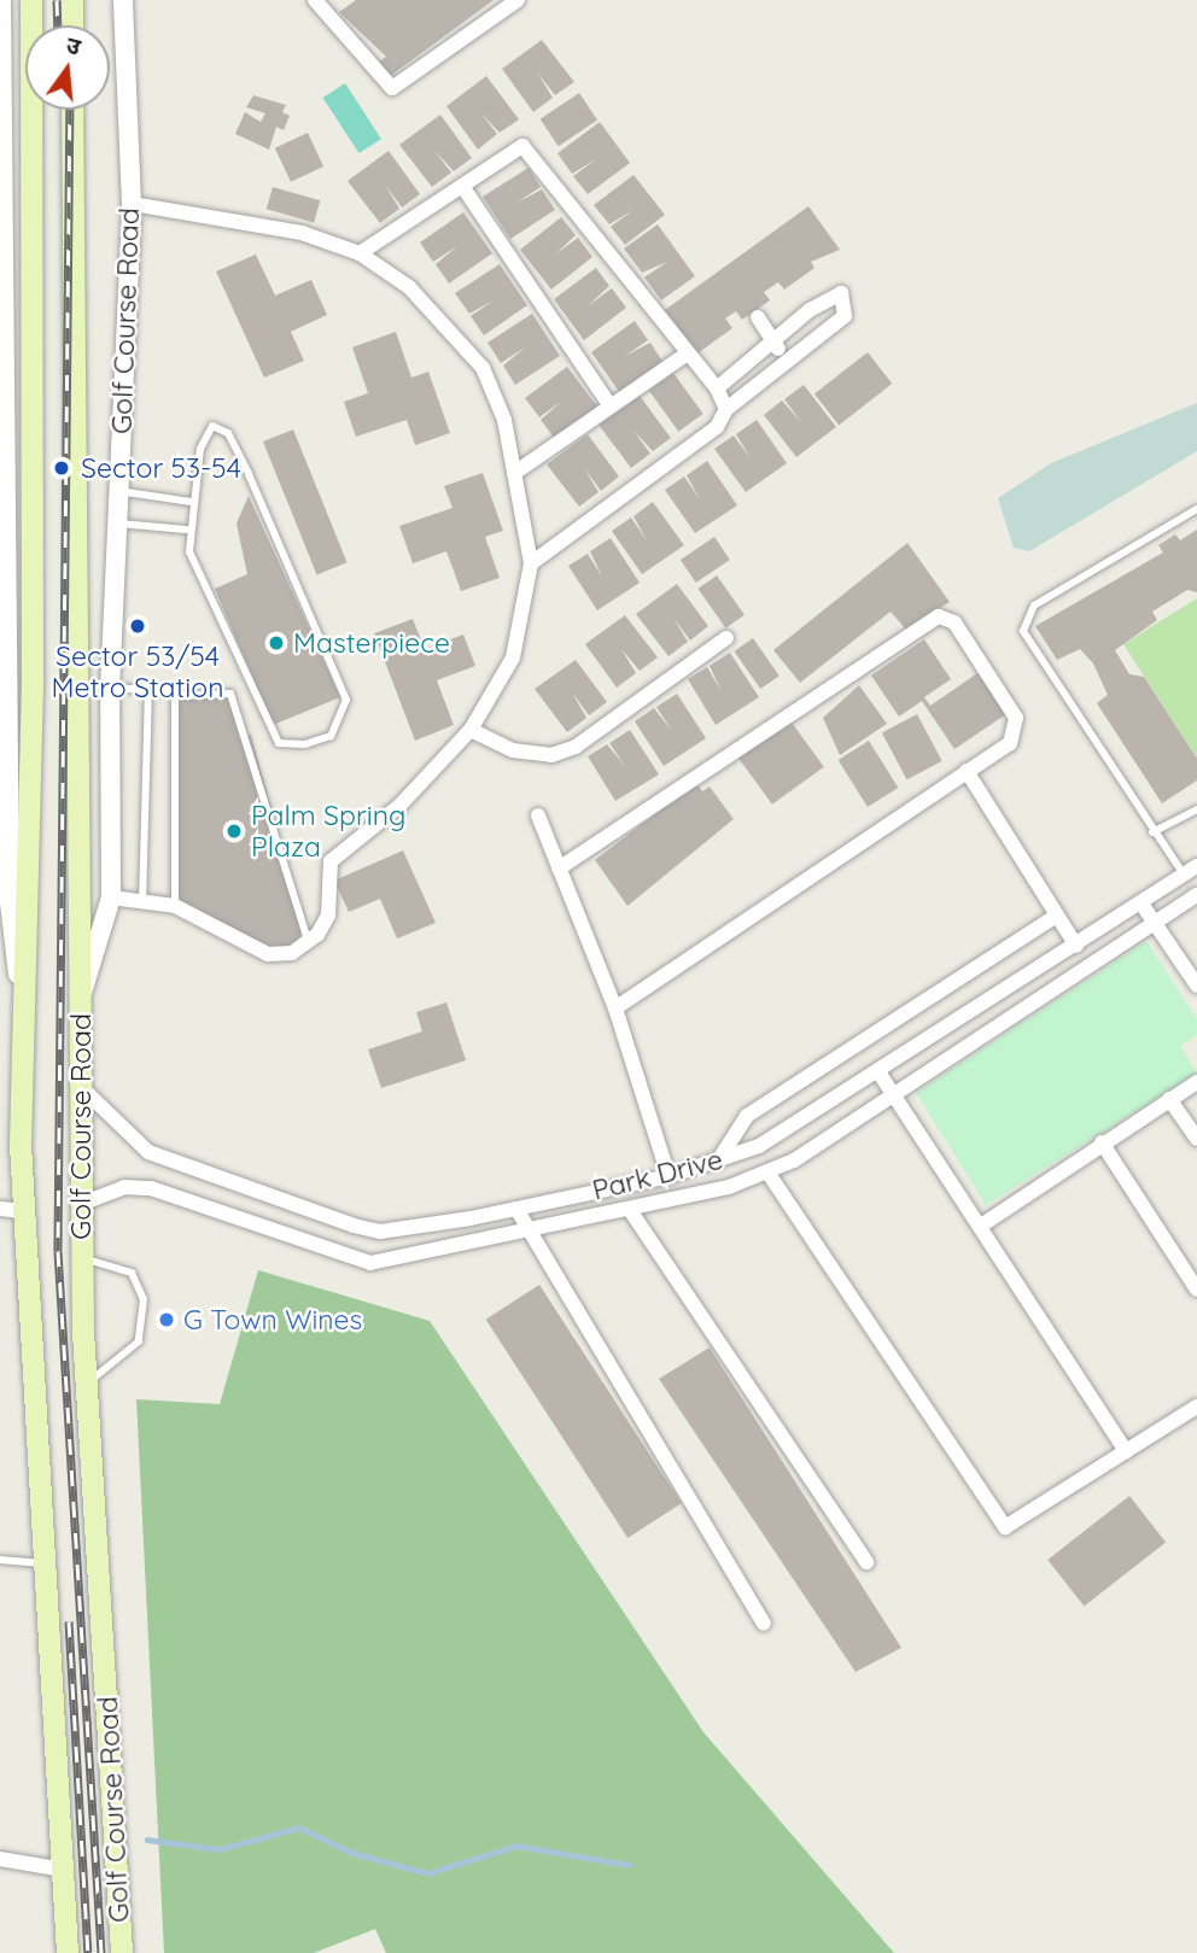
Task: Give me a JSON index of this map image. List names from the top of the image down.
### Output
{
  "streets": {
    "main road": ["Golf Course Road"],
    "street": ["Park Drive"]
  },
  "crossings": [
    ["Golf Course Road", "Park Drive"]
  ],
  "places": [
    "Sector 53-54",
    "Sector 53/54 Metro Station",
    "Masterpiece",
    "Palm Spring Plaza",
    "G Town Wines"
  ],
  "north": "top"
}
